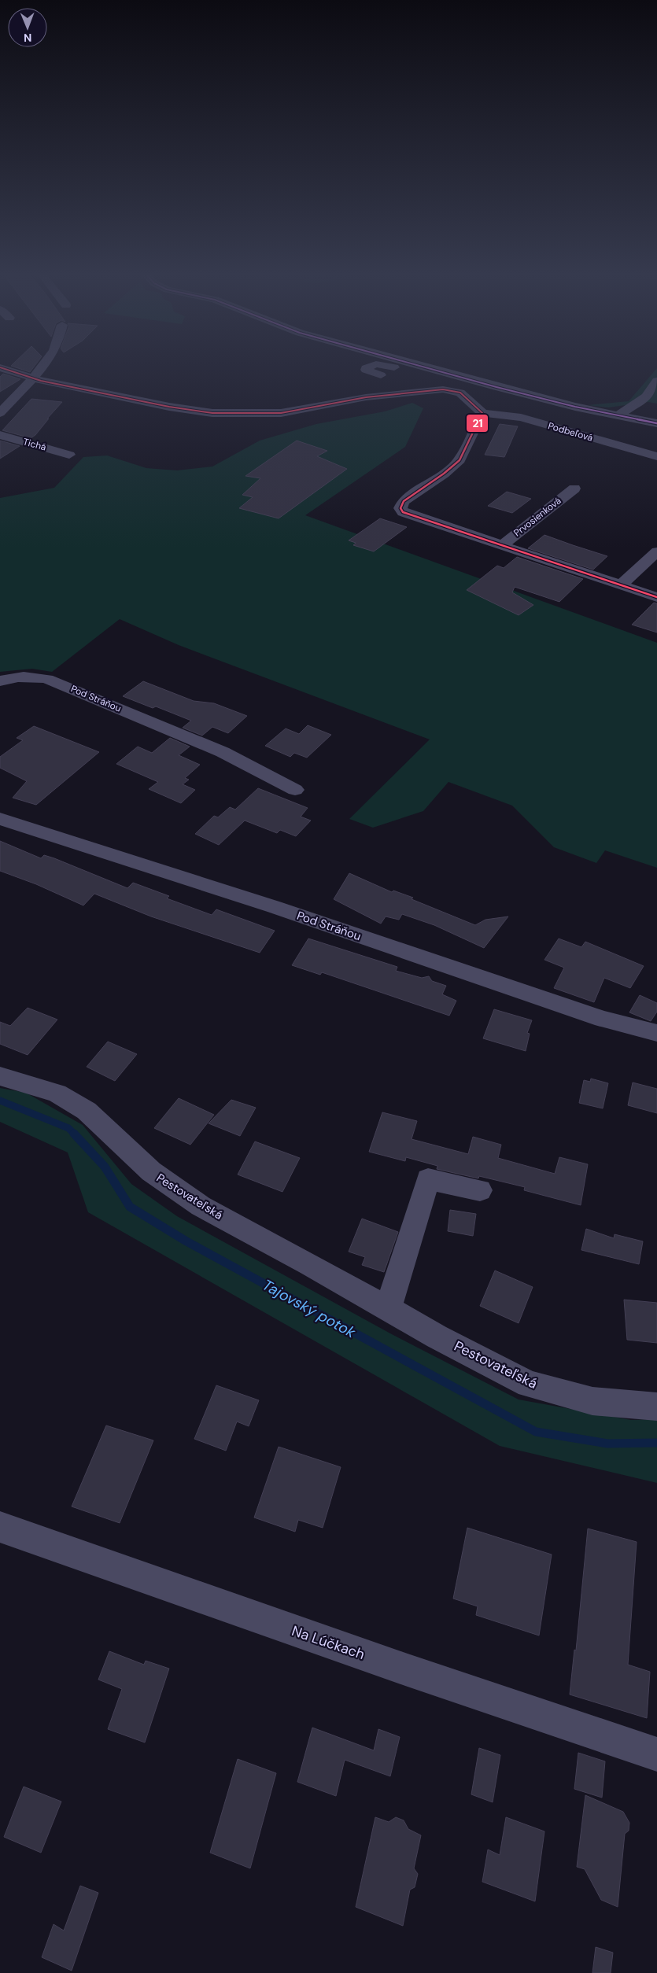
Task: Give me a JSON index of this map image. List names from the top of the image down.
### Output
{
  "streets": {
    "street": [
      "Podbeľová",
      "Tichá",
      "Prvosienková",
      "Pod Stráňou",
      "Pestovateľská",
      "Na Lúčkach"
    ]
  },
  "crossings": [
    ["Podbeľová", "Prvosienková"]
  ],
  "water": ["Tajovský potok"],
  "lines": ["transit line 21"],
  "north": "bottom"
}
